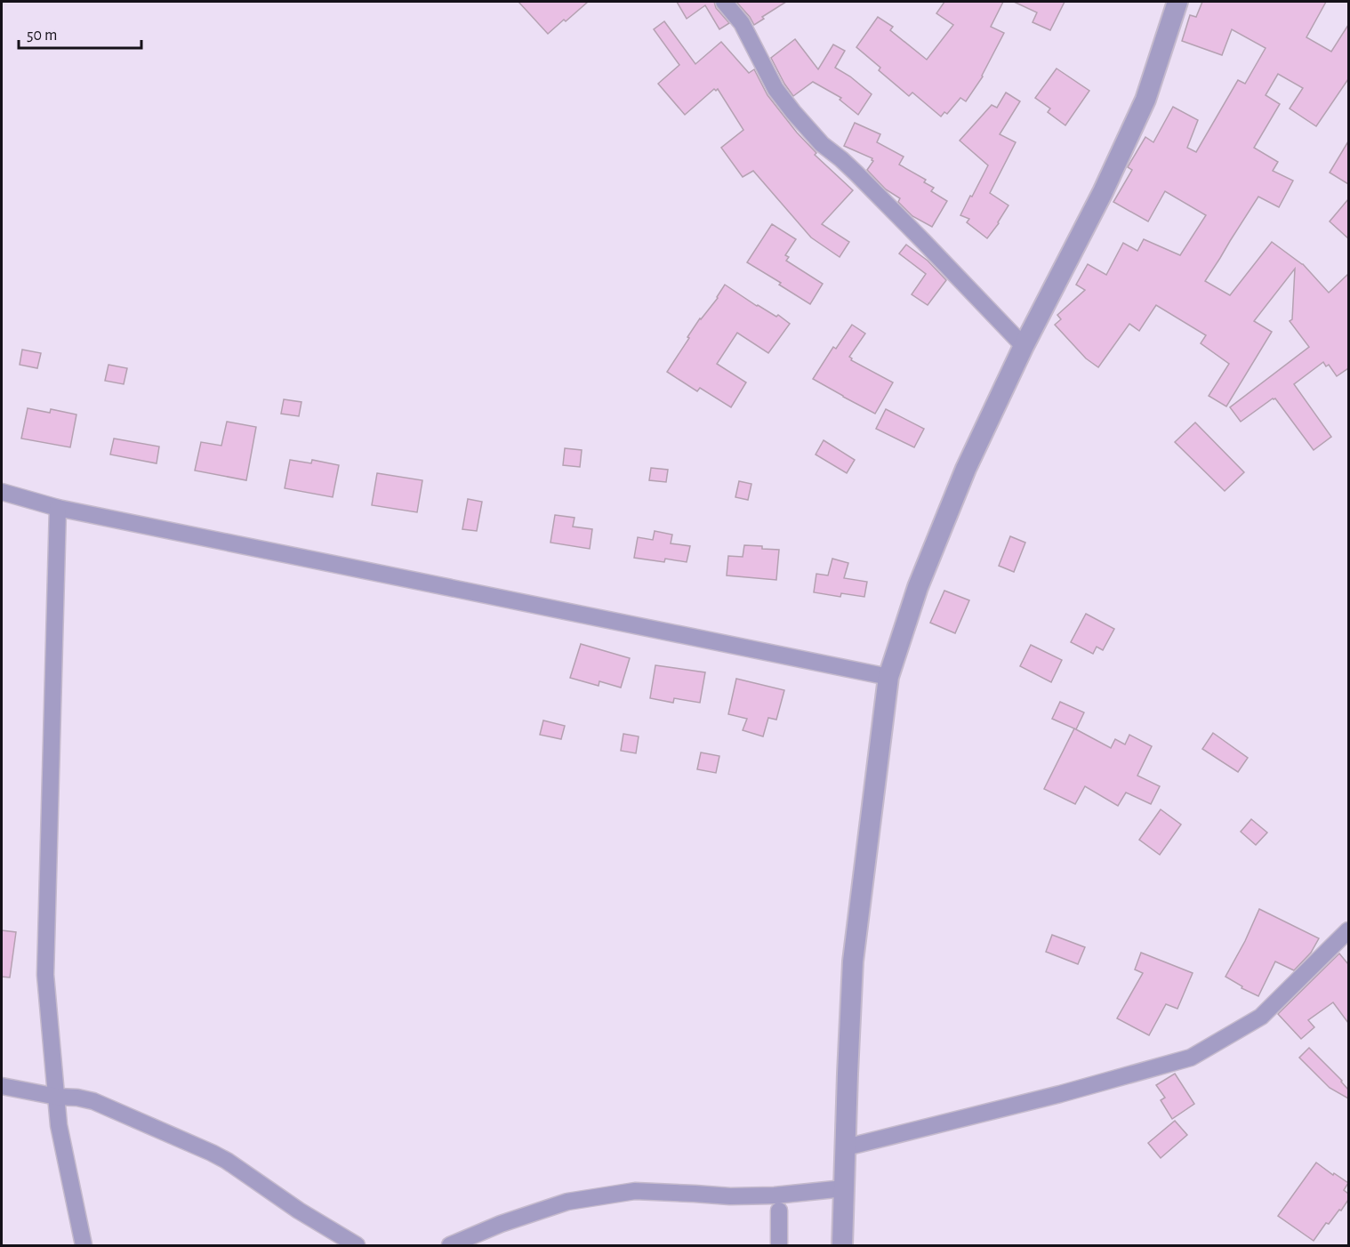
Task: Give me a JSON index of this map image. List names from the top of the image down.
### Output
{
  "scale_bar": "50 m"
}
